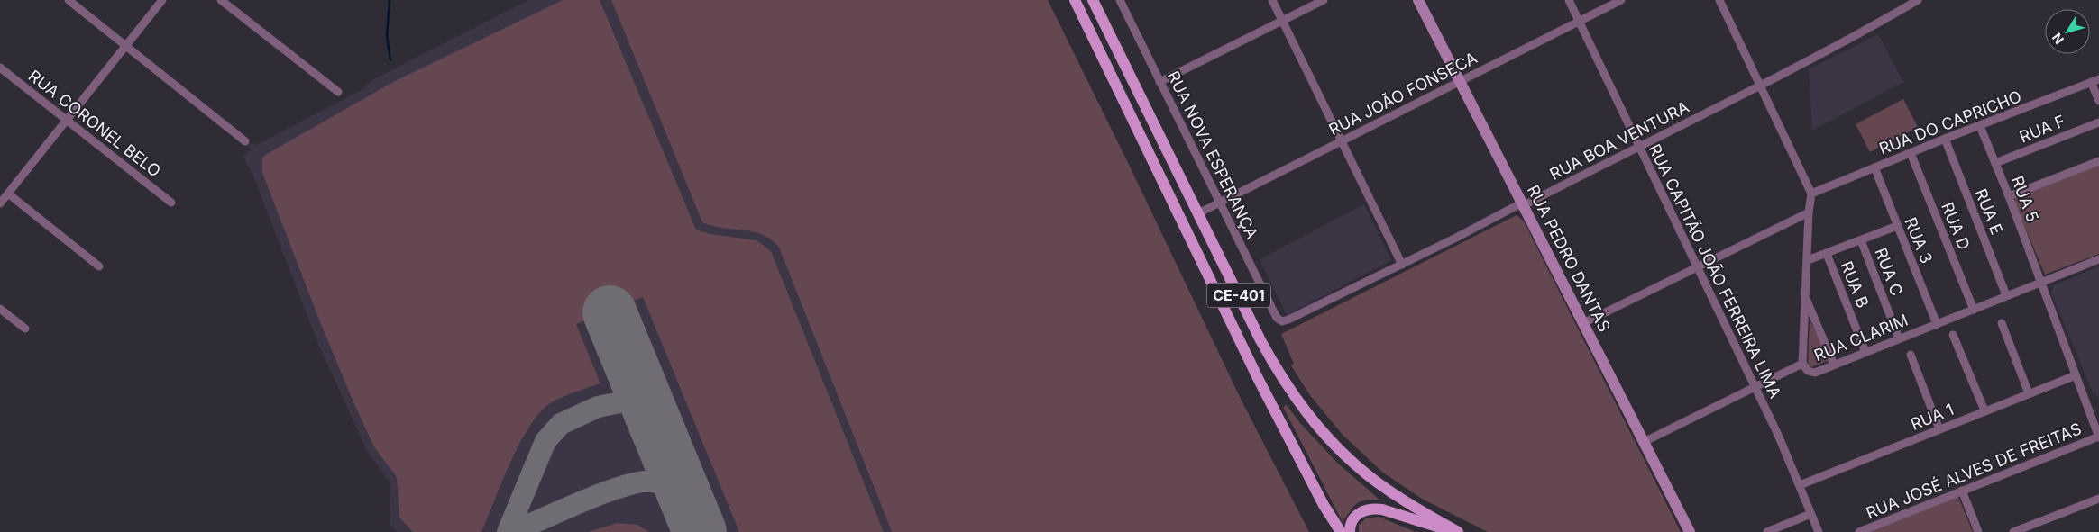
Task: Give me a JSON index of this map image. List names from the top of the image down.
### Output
{
  "streets": {
    "main road": ["RUA PEDRO DANTAS", "CE-401"],
    "street": [
      "RUA JOÃO FONSECA",
      "RUA DO CAPRICHO",
      "RUA CORONEL BELO",
      "RUA F",
      "RUA BOA VENTURA",
      "RUA NOVA ESPERANÇA",
      "RUA 5",
      "RUA E",
      "RUA D",
      "RUA 3",
      "RUA CAPITÃO JOÃO FERREIRA LIMA",
      "RUA C",
      "RUA B",
      "RUA CLARIM",
      "RUA 1",
      "RUA JOSÉ ALVES DE FREITAS"
    ]
  },
  "crossings": [
    ["RUA JOÃO FONSECA", "RUA NOVA ESPERANÇA"],
    ["RUA JOÃO FONSECA", "RUA PEDRO DANTAS"],
    ["RUA JOÃO FONSECA", "RUA CAPITÃO JOÃO FERREIRA LIMA"],
    ["RUA JOÃO FONSECA", "CE-401"],
    ["RUA DO CAPRICHO", "RUA 5"],
    ["RUA DO CAPRICHO", "RUA E"],
    ["RUA DO CAPRICHO", "RUA D"],
    ["RUA DO CAPRICHO", "RUA 3"],
    ["RUA F", "RUA 5"],
    ["RUA BOA VENTURA", "RUA NOVA ESPERANÇA"],
    ["RUA BOA VENTURA", "RUA PEDRO DANTAS"],
    ["RUA BOA VENTURA", "RUA CAPITÃO JOÃO FERREIRA LIMA"],
    ["RUA 5", "RUA CLARIM"],
    ["RUA E", "RUA CLARIM"],
    ["RUA D", "RUA CLARIM"],
    ["RUA 3", "RUA CLARIM"],
    ["RUA PEDRO DANTAS", "RUA CLARIM"],
    ["RUA CAPITÃO JOÃO FERREIRA LIMA", "RUA CLARIM"],
    ["RUA CAPITÃO JOÃO FERREIRA LIMA", "RUA 1"],
    ["RUA C", "RUA CLARIM"],
    ["RUA B", "RUA CLARIM"]
  ],
  "north": "bottom left"
}
